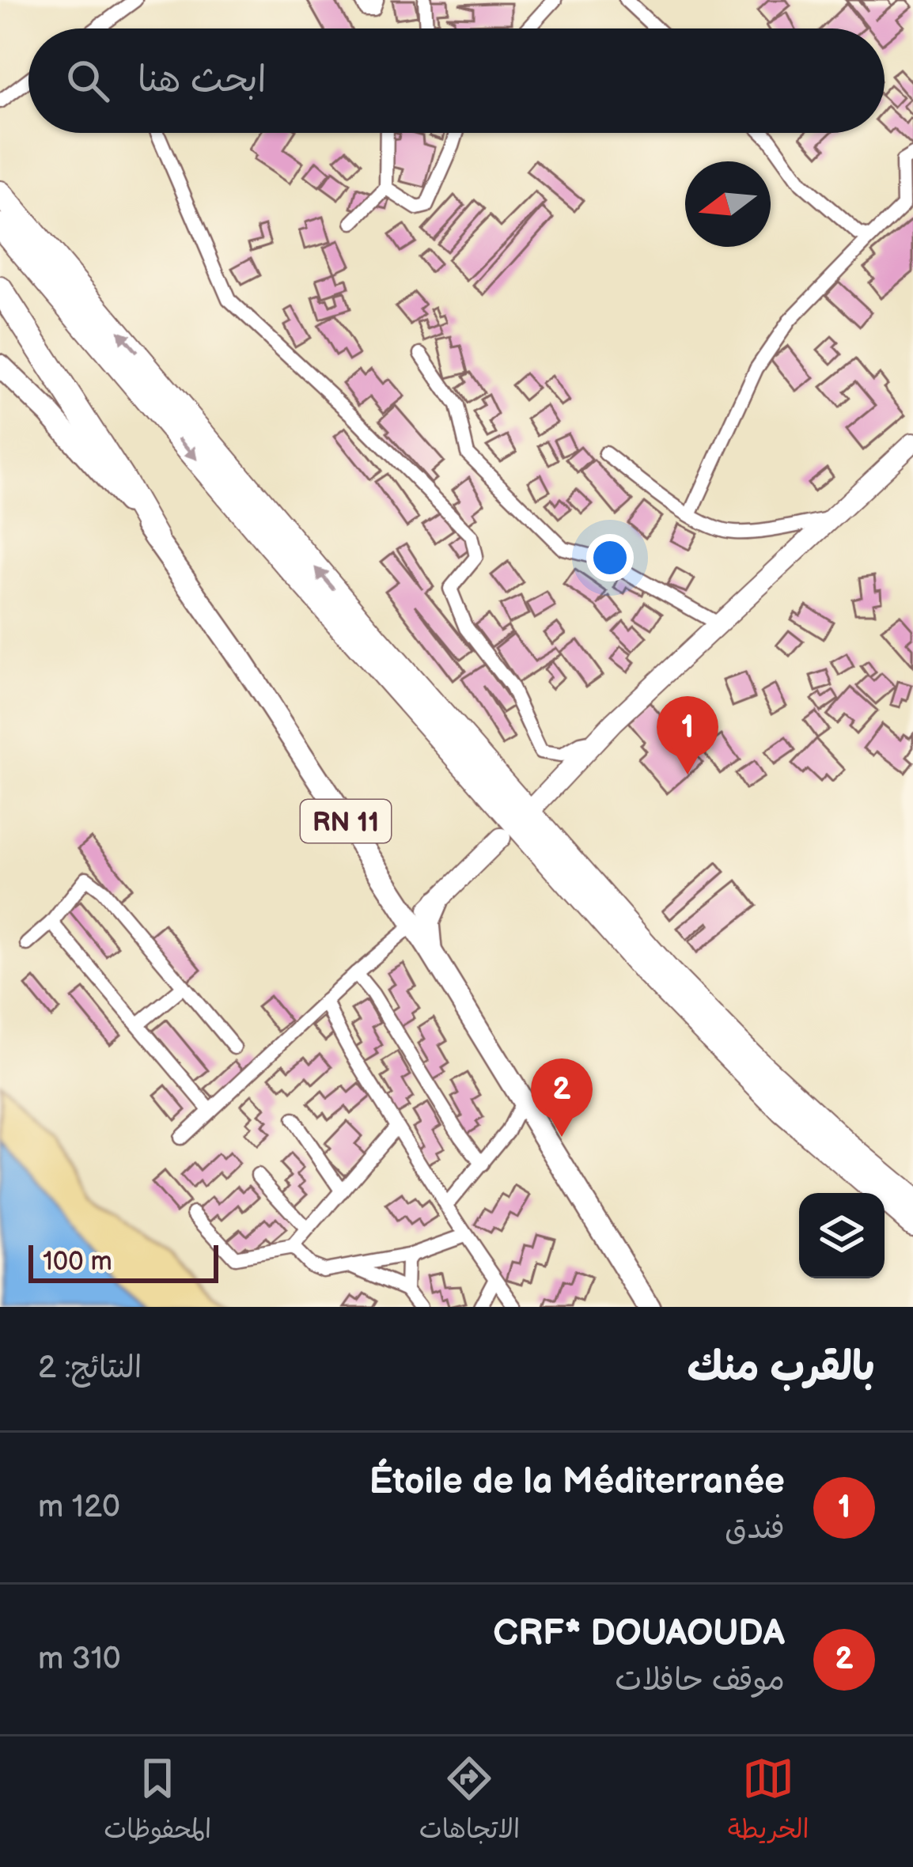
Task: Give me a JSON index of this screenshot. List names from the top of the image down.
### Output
{
  "streets": {
    "main road": ["RN 11"]
  },
  "scale_bar": "100 m",
  "north": "left",
  "page": {
    "search": "ابحث هنا",
    "pins": ["1", "2"],
    "scale": "100 m",
    "heading": ["بالقرب منك", "النتائج: 2"],
    "list": [
      {
        "mark": "1",
        "name": "Étoile de la Méditerranée",
        "note": "فندق",
        "value": "120 m"
      },
      {
        "mark": "2",
        "name": "CRF* DOUAOUDA",
        "note": "موقف حافلات",
        "value": "310 m"
      }
    ],
    "nav": ["الخريطة", "الاتجاهات", "المحفوظات"]
  }
}
